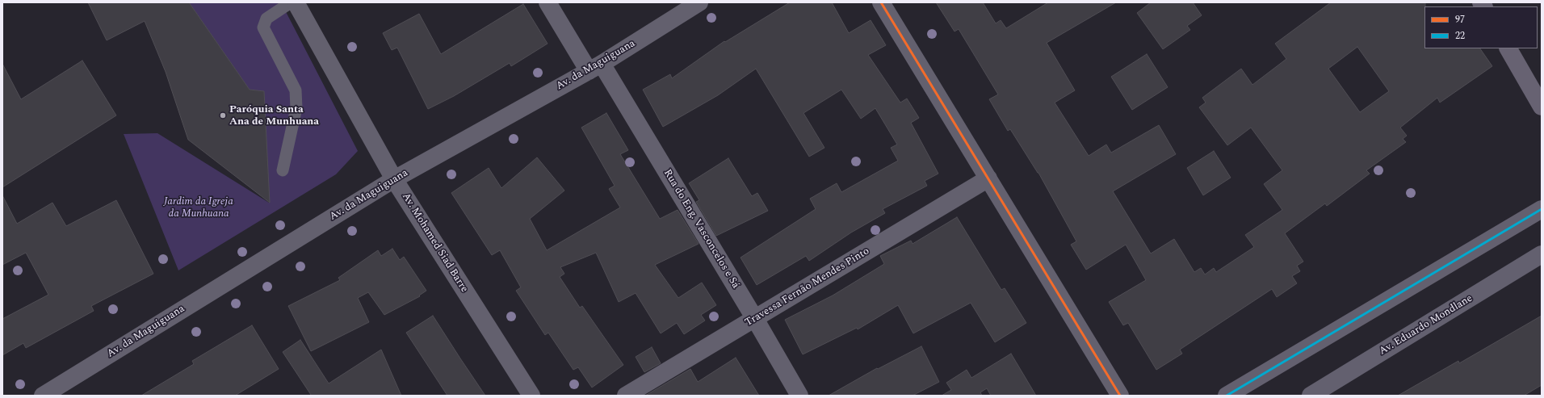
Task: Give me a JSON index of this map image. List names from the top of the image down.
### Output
{
  "streets": {
    "main road": ["Av. Eduardo Mondlane"],
    "street": [
      "Av. da Maguiguana",
      "Rua do Eng. Vasconcelos e Sá",
      "Av. Mohamed Siad Barre",
      "Travessa Fernão Mendes Pinto"
    ]
  },
  "crossings": [
    ["Av. da Maguiguana", "Rua do Eng. Vasconcelos e Sá"],
    ["Av. da Maguiguana", "Av. Mohamed Siad Barre"],
    ["Rua do Eng. Vasconcelos e Sá", "Travessa Fernão Mendes Pinto"]
  ],
  "parks": ["Jardim da Igreja da Munhuana"],
  "places": ["Paróquia Santa Ana de Munhuana"],
  "lines": ["transit line 97", "transit line 22"],
  "legend": ["97", "22"]
}
